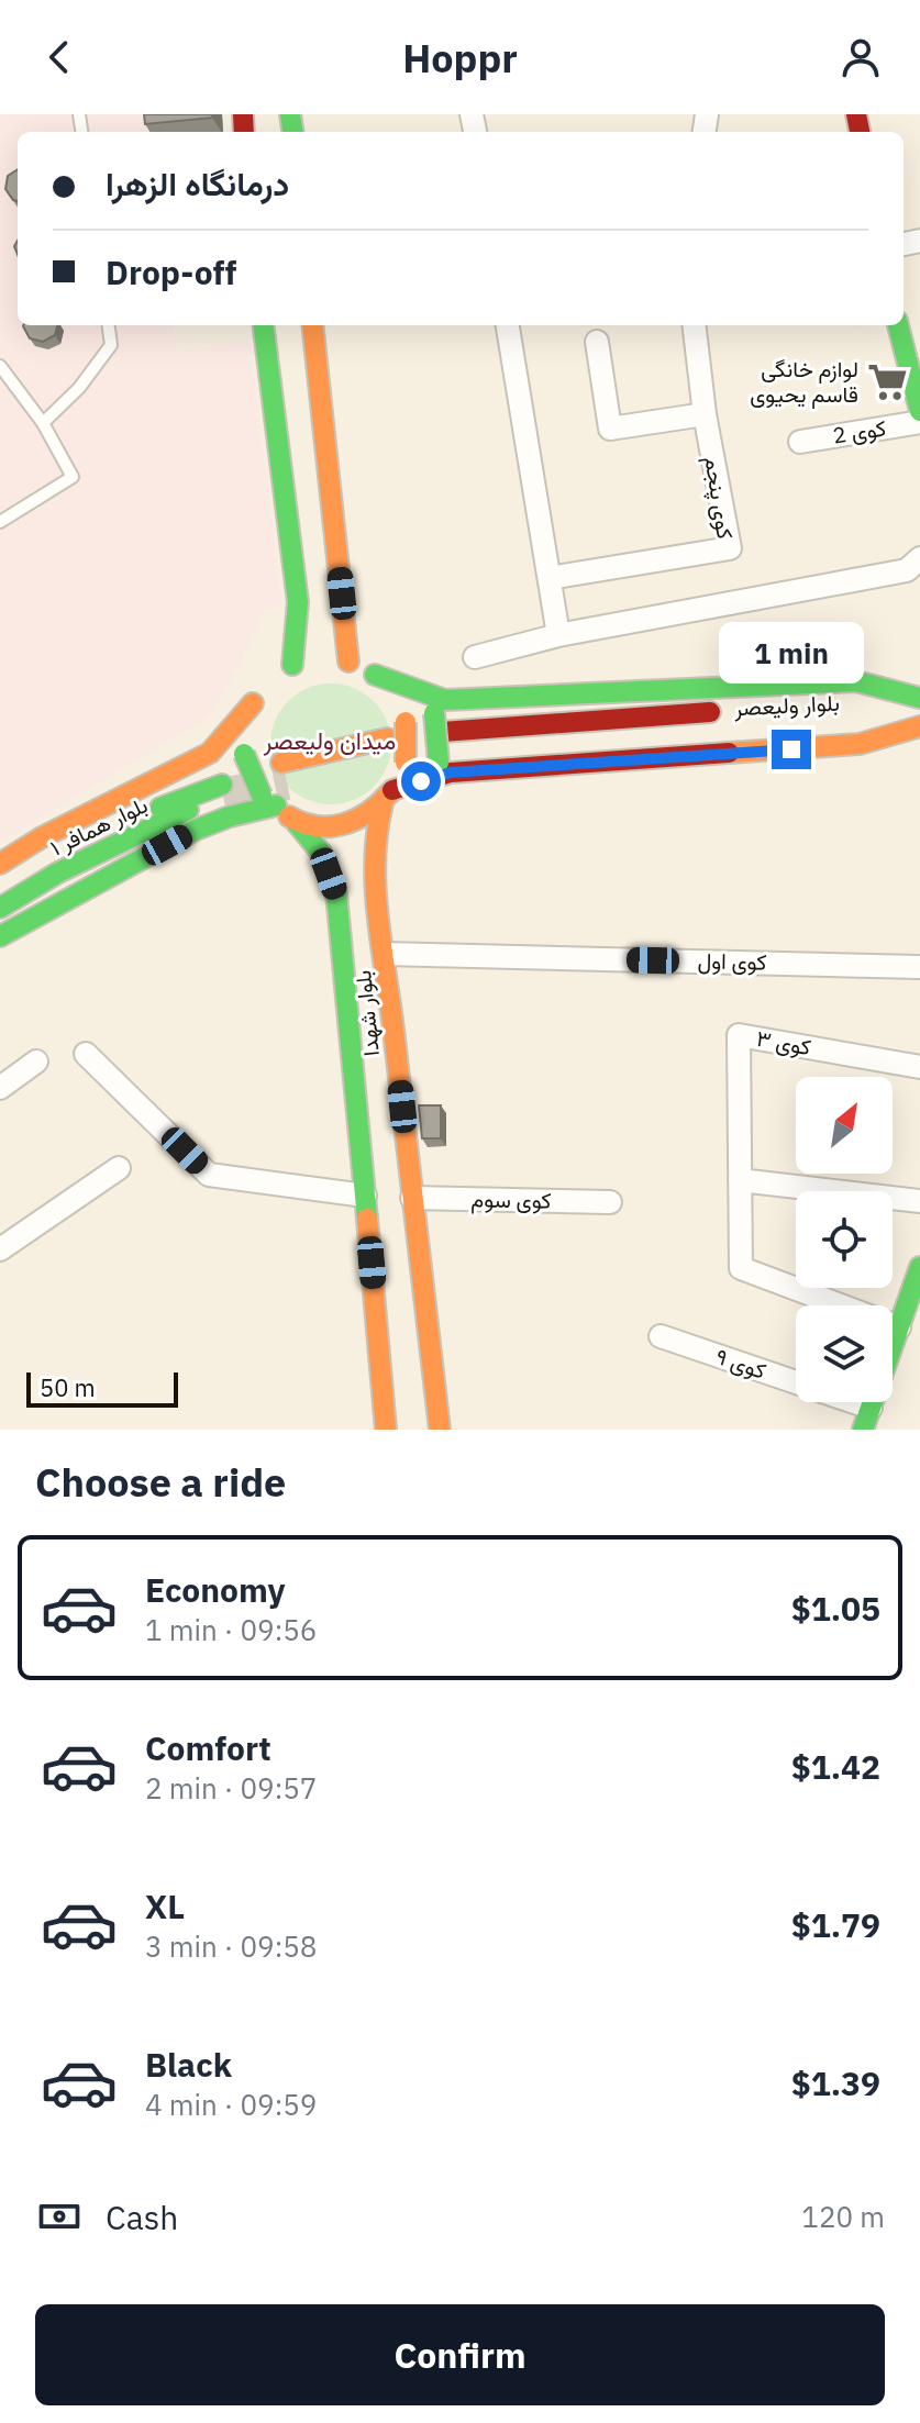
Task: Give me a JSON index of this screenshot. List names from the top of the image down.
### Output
{
  "streets": {
    "main road": ["بلوار ولیعصر", "بلوار همافر ۱", "بلوار شهدا"],
    "street": [
      "کوی 2",
      "کوی پنجم",
      "کوی اول",
      "کوی ۳",
      "کوی سوم",
      "کوی ۹"
    ]
  },
  "crossings": [
    ["کوی اول", "بلوار شهدا"],
    ["بلوار شهدا", "کوی سوم"]
  ],
  "districts": ["میدان ولیعصر"],
  "places": {
    "supermarket": ["لوازم خانگی قاسم یحیوی"]
  },
  "scale_bar": "50 m",
  "north": "top right",
  "page": {
    "header": "Hoppr",
    "banner": ["درمانگاه الزهرا", "Drop-off"],
    "bubble": "1 min",
    "scale": "50 m",
    "heading": "Choose a ride",
    "list": [
      {
        "name": "Economy",
        "note": "1 min · 09:56",
        "value": "$1.05"
      },
      {
        "name": "Comfort",
        "note": "2 min · 09:57",
        "value": "$1.42"
      },
      {
        "name": "XL",
        "note": "3 min · 09:58",
        "value": "$1.79"
      },
      {
        "name": "Black",
        "note": "4 min · 09:59",
        "value": "$1.39"
      }
    ],
    "pay": ["Cash", "120 m"],
    "buttons": "Confirm"
  }
}
